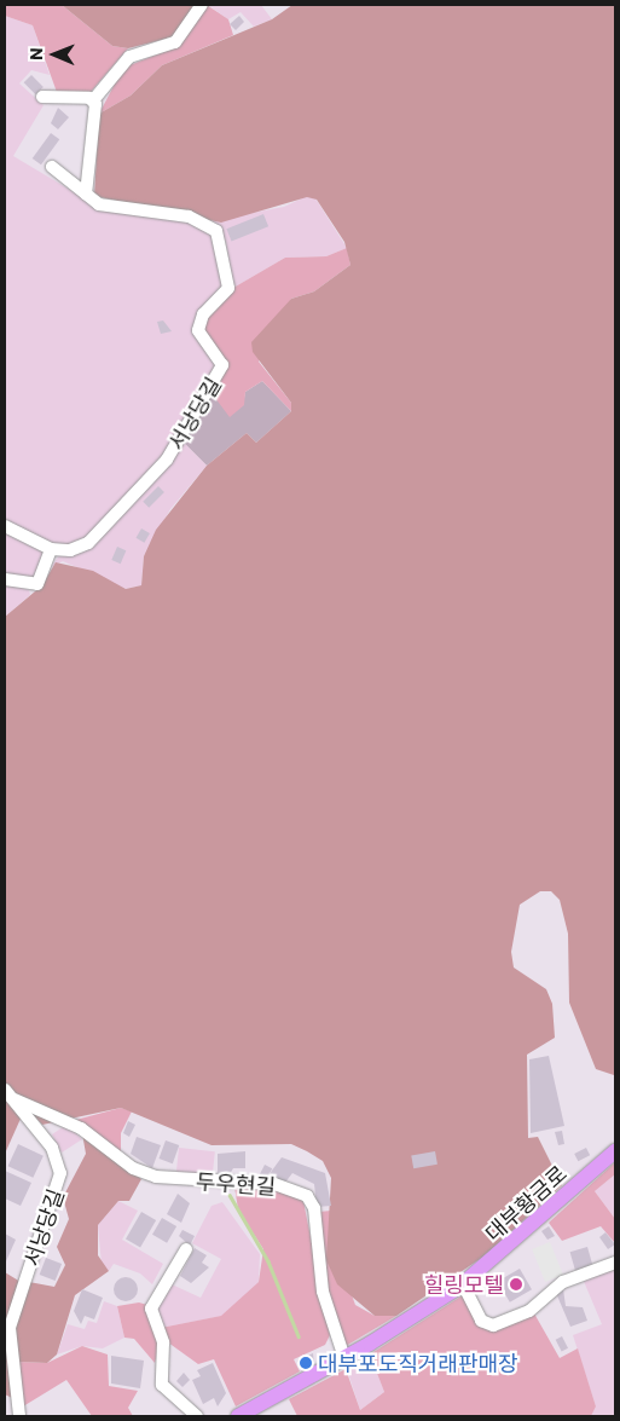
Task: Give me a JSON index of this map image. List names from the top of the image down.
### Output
{
  "streets": {
    "main road": ["대부황금로"],
    "lane": ["서낭당길", "두우현길"]
  },
  "crossings": [
    ["서낭당길", "두우현길"],
    ["두우현길", "대부황금로"]
  ],
  "places": ["힐링모텔", "대부포도직거래판매장"],
  "north": "left"
}
